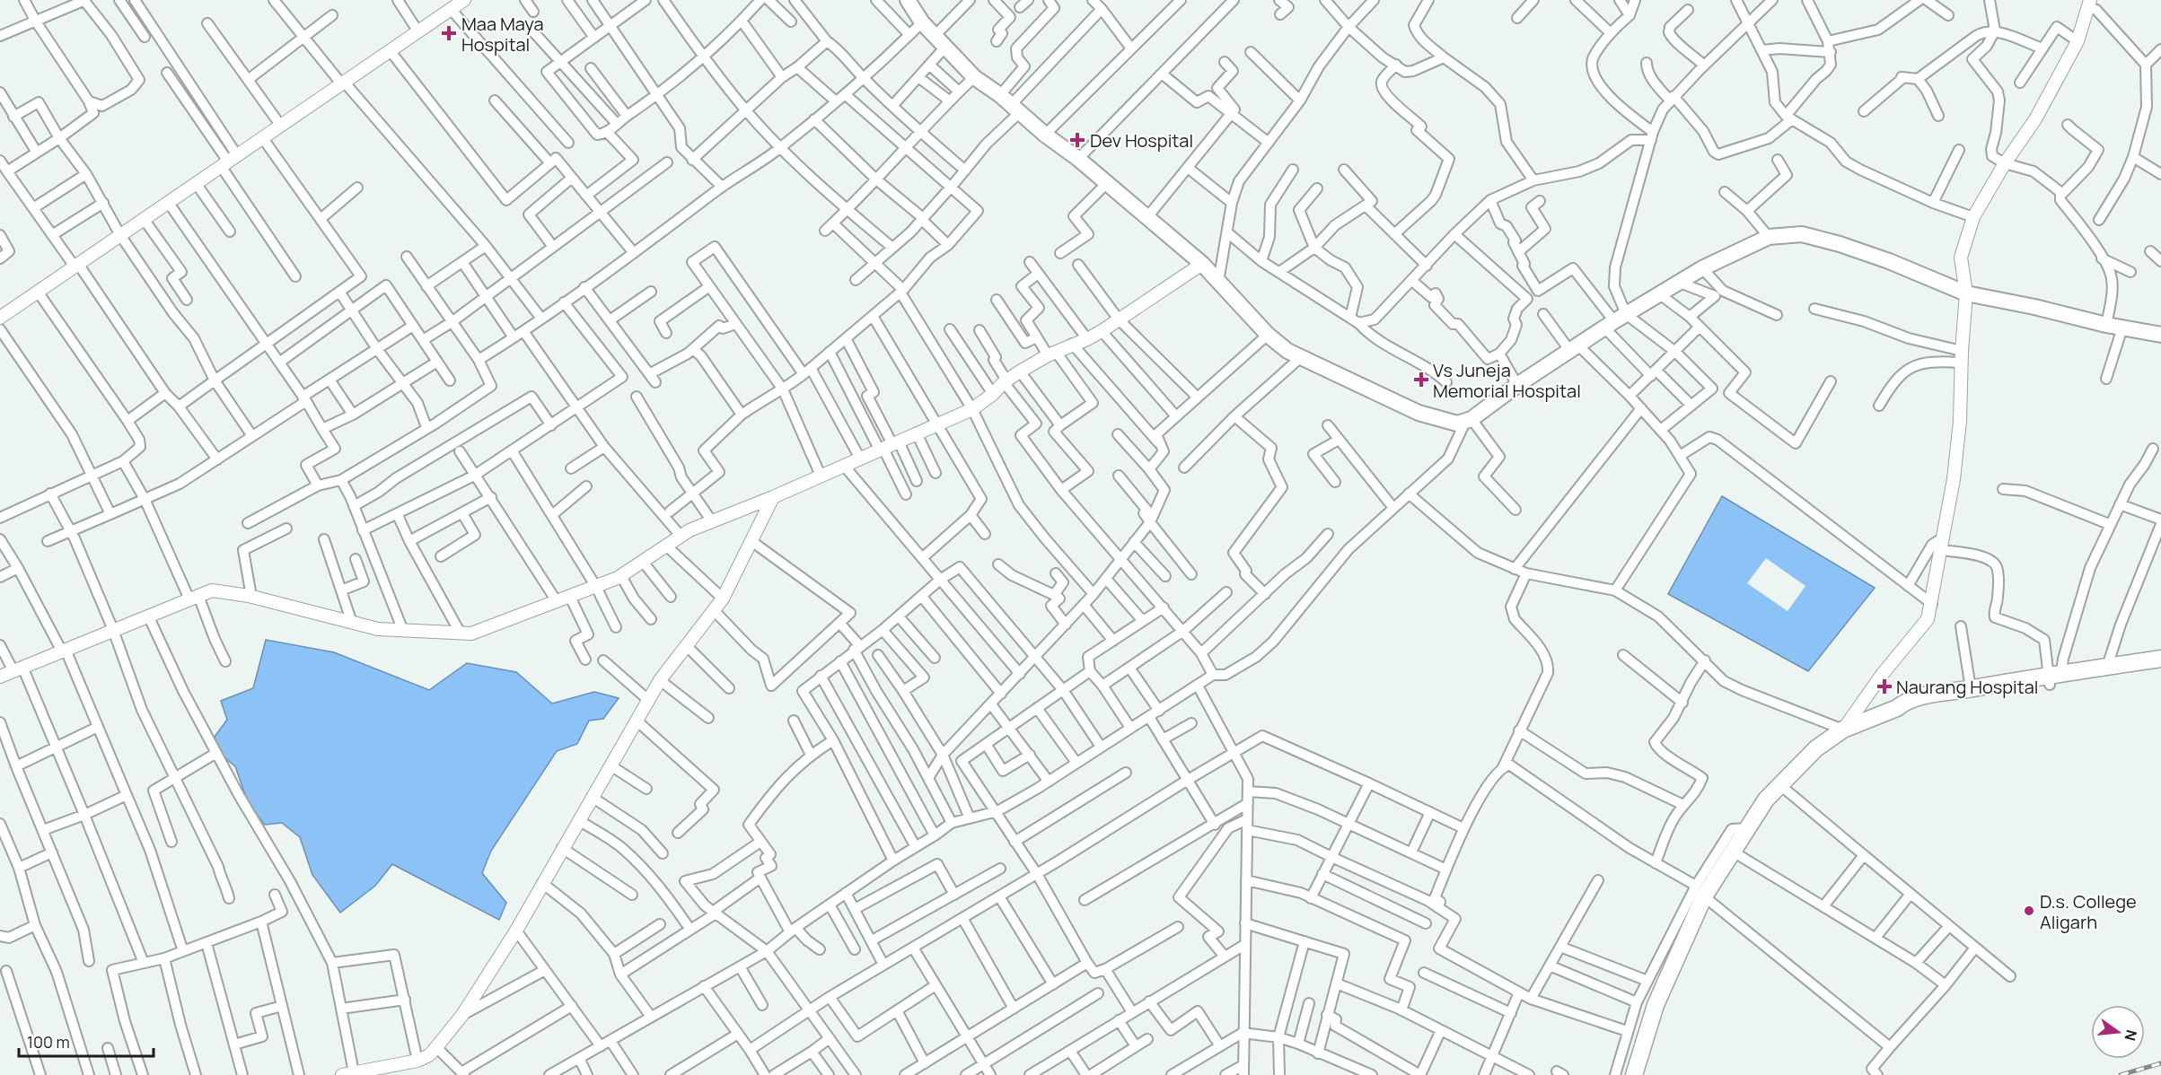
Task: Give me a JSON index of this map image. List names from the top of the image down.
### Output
{
  "places": {
    "health": [
      "Maa Maya Hospital",
      "Dev Hospital",
      "Vs Juneja Memorial Hospital",
      "Naurang Hospital"
    ],
    "other": ["D.s. College Aligarh"]
  },
  "scale_bar": "100 m",
  "north": "right"
}
